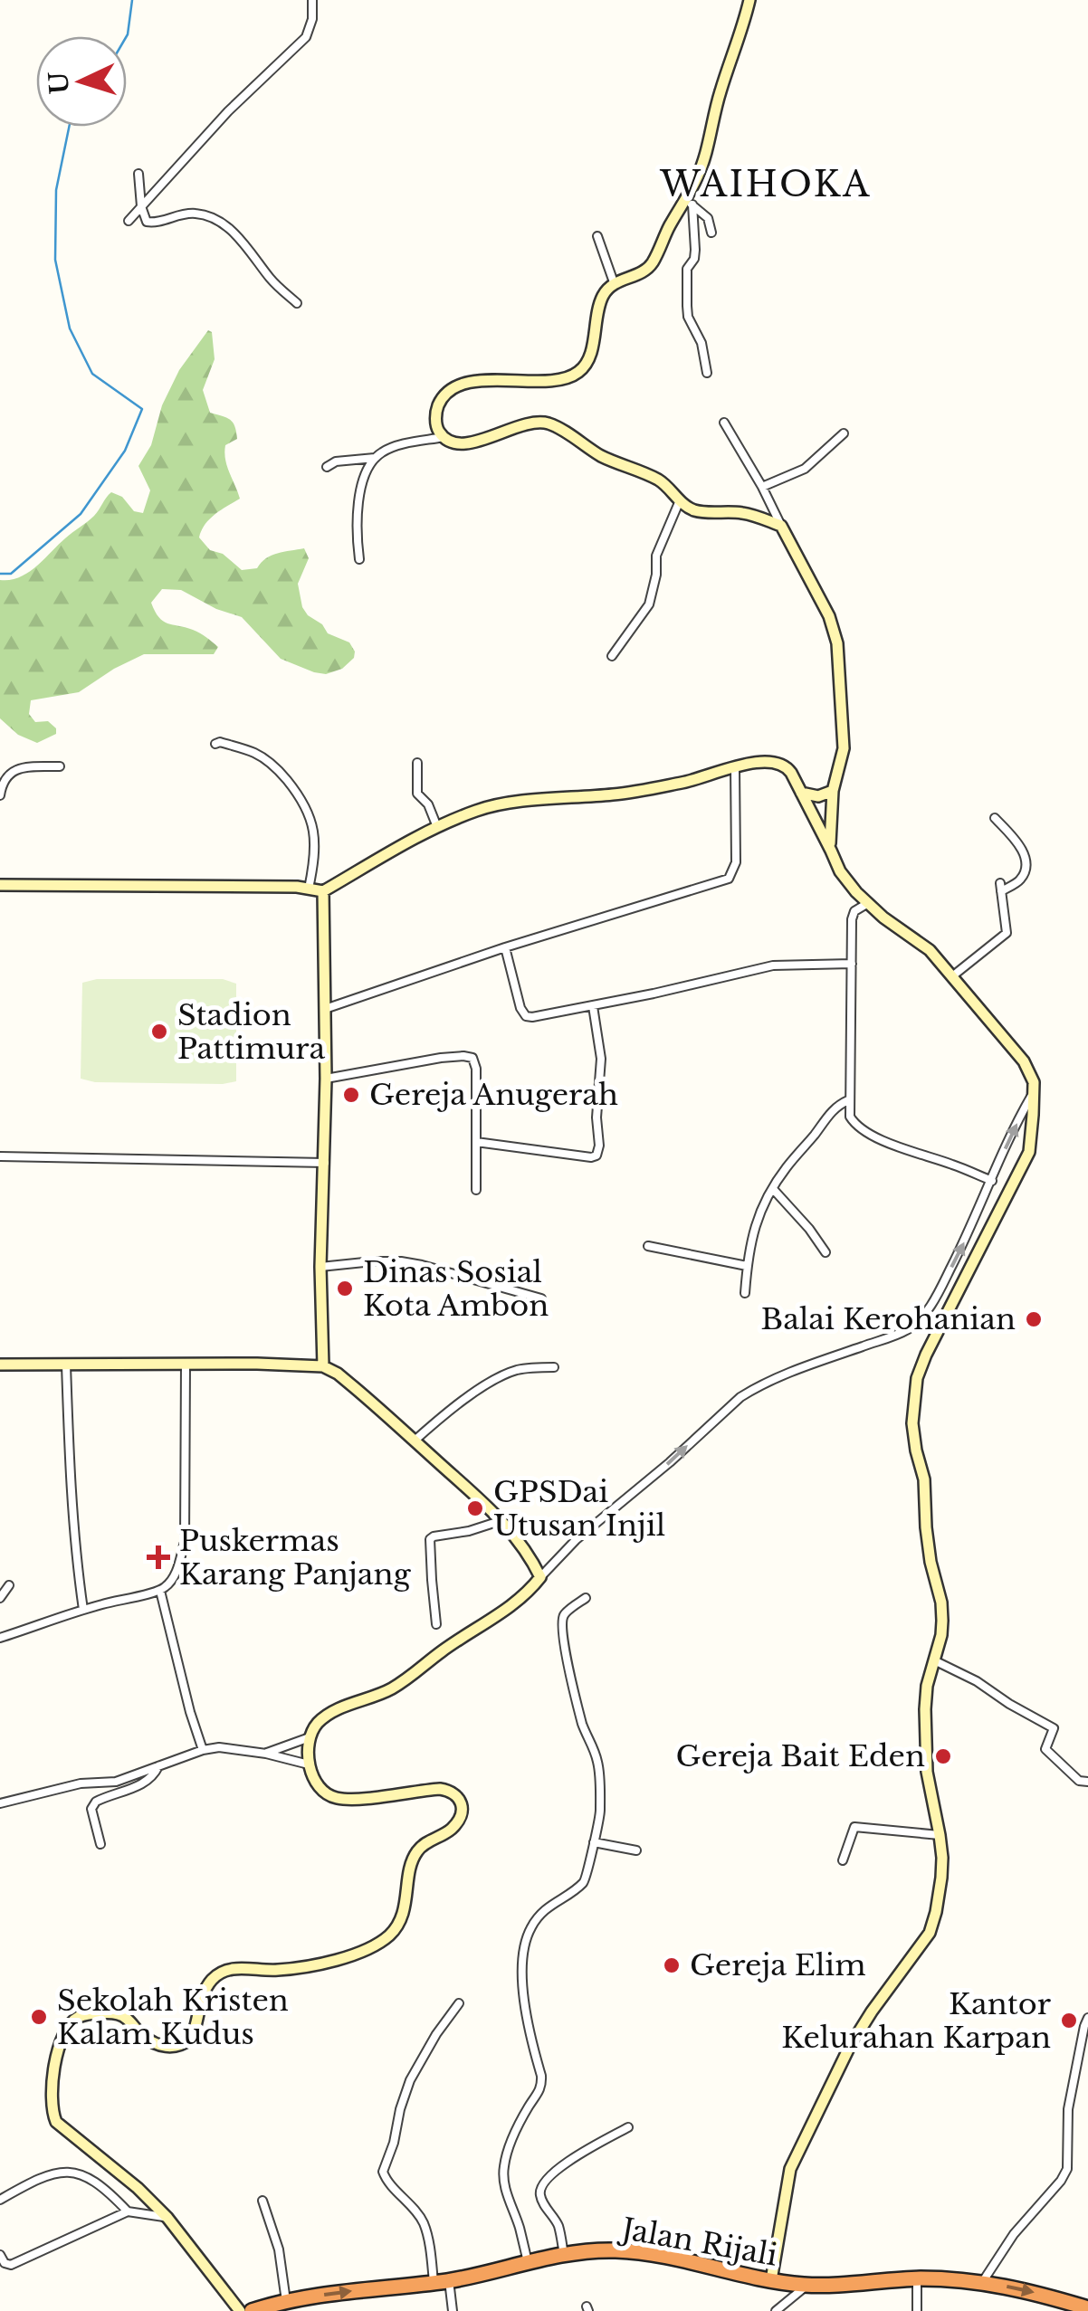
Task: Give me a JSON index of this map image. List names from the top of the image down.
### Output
{
  "streets": {
    "highway": ["Jalan Rijali"]
  },
  "districts": ["WAIHOKA"],
  "places": {
    "other": [
      "Stadion Pattimura",
      "Gereja Anugerah",
      "Dinas Sosial Kota Ambon",
      "Balai Kerohanian",
      "GPSDai Utusan Injil",
      "Gereja Bait Eden",
      "Gereja Elim",
      "Sekolah Kristen Kalam Kudus",
      "Kantor Kelurahan Karpan"
    ],
    "health": ["Puskermas Karang Panjang"]
  },
  "north": "left"
}
